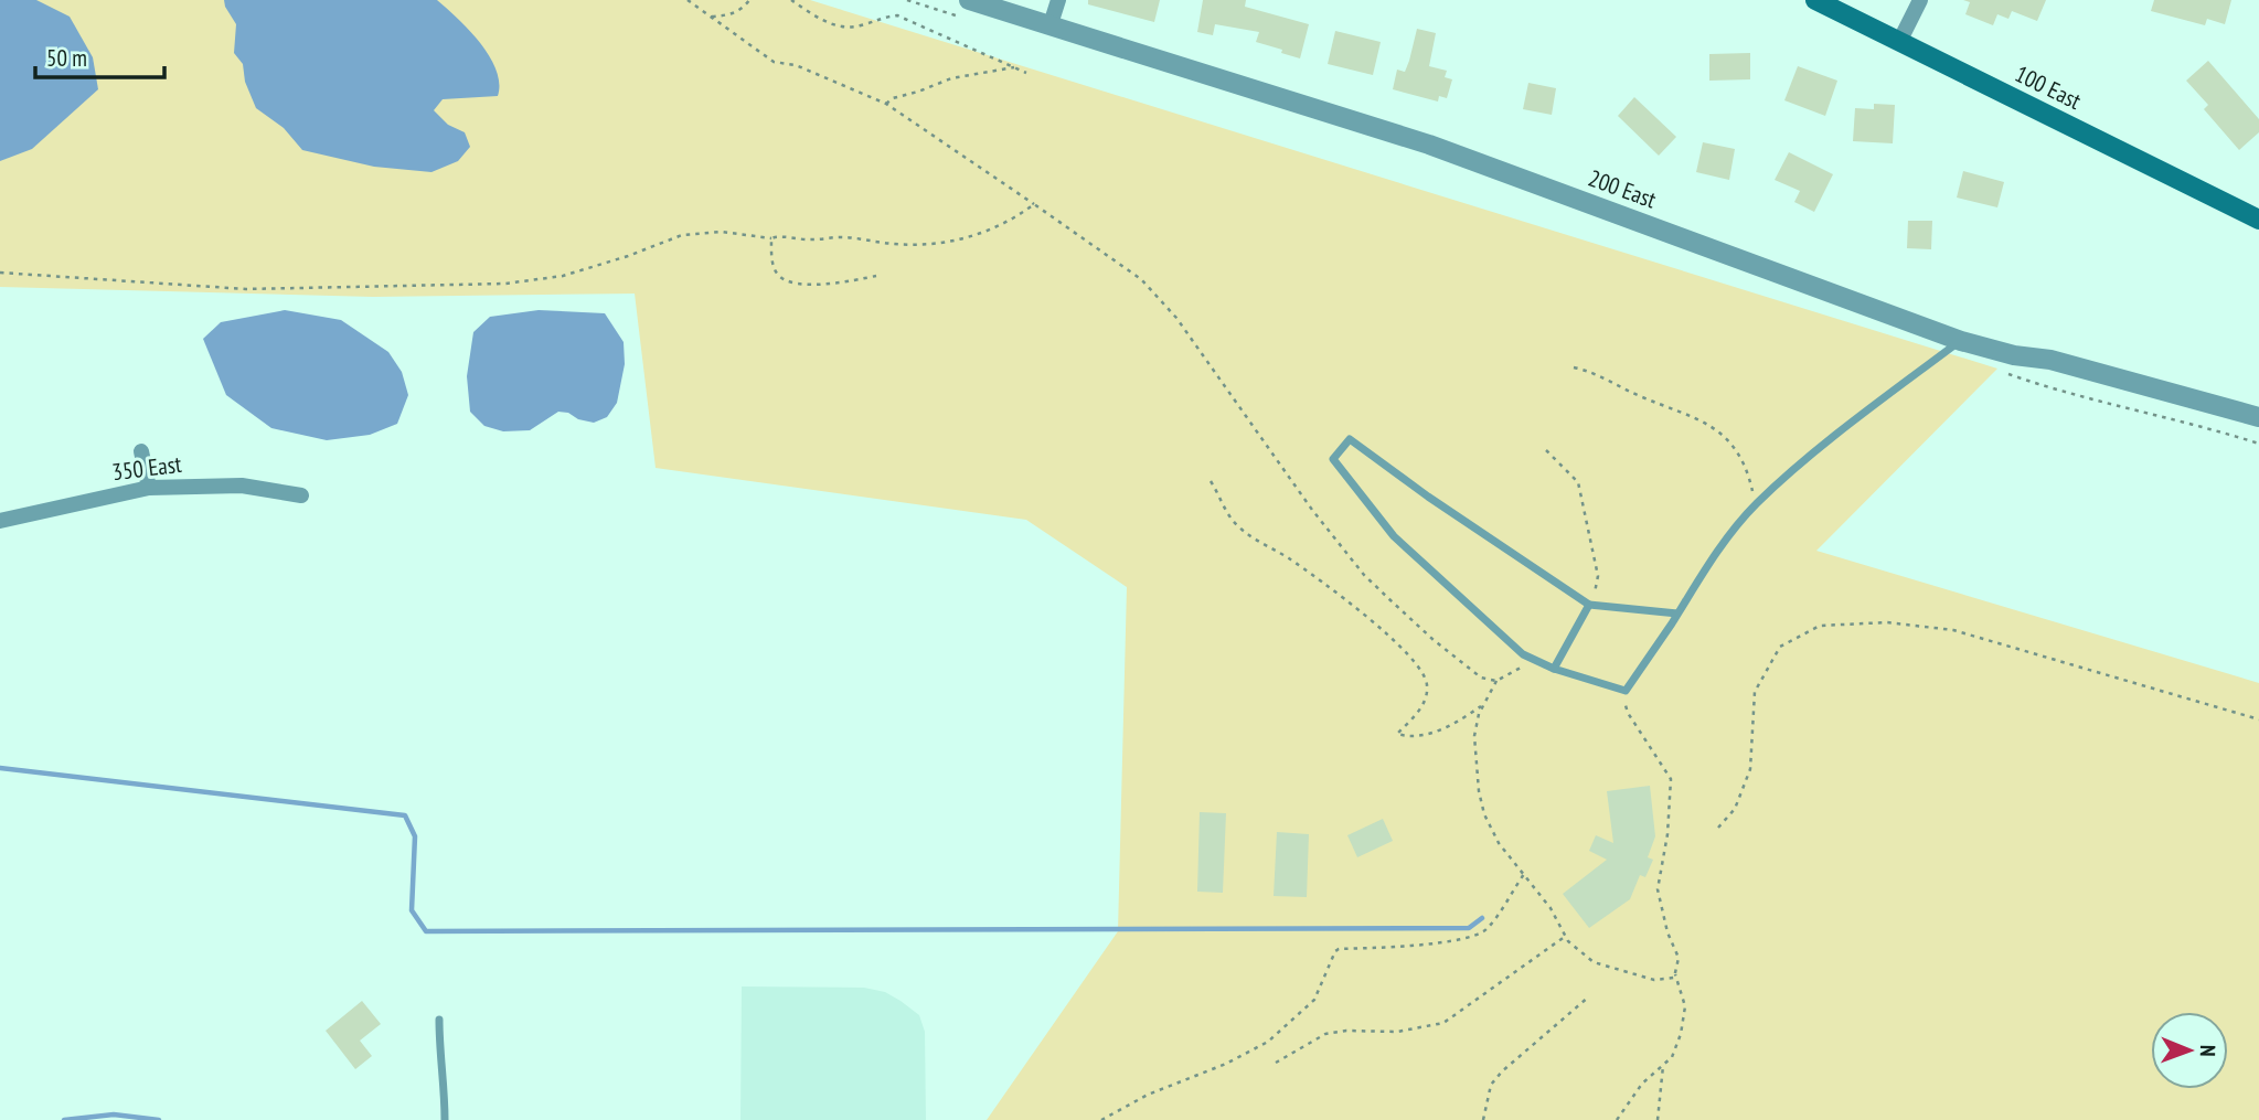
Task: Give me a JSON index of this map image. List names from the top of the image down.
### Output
{
  "streets": {
    "main road": ["100 East"],
    "street": ["200 East", "350 East"]
  },
  "scale_bar": "50 m",
  "north": "right"
}
